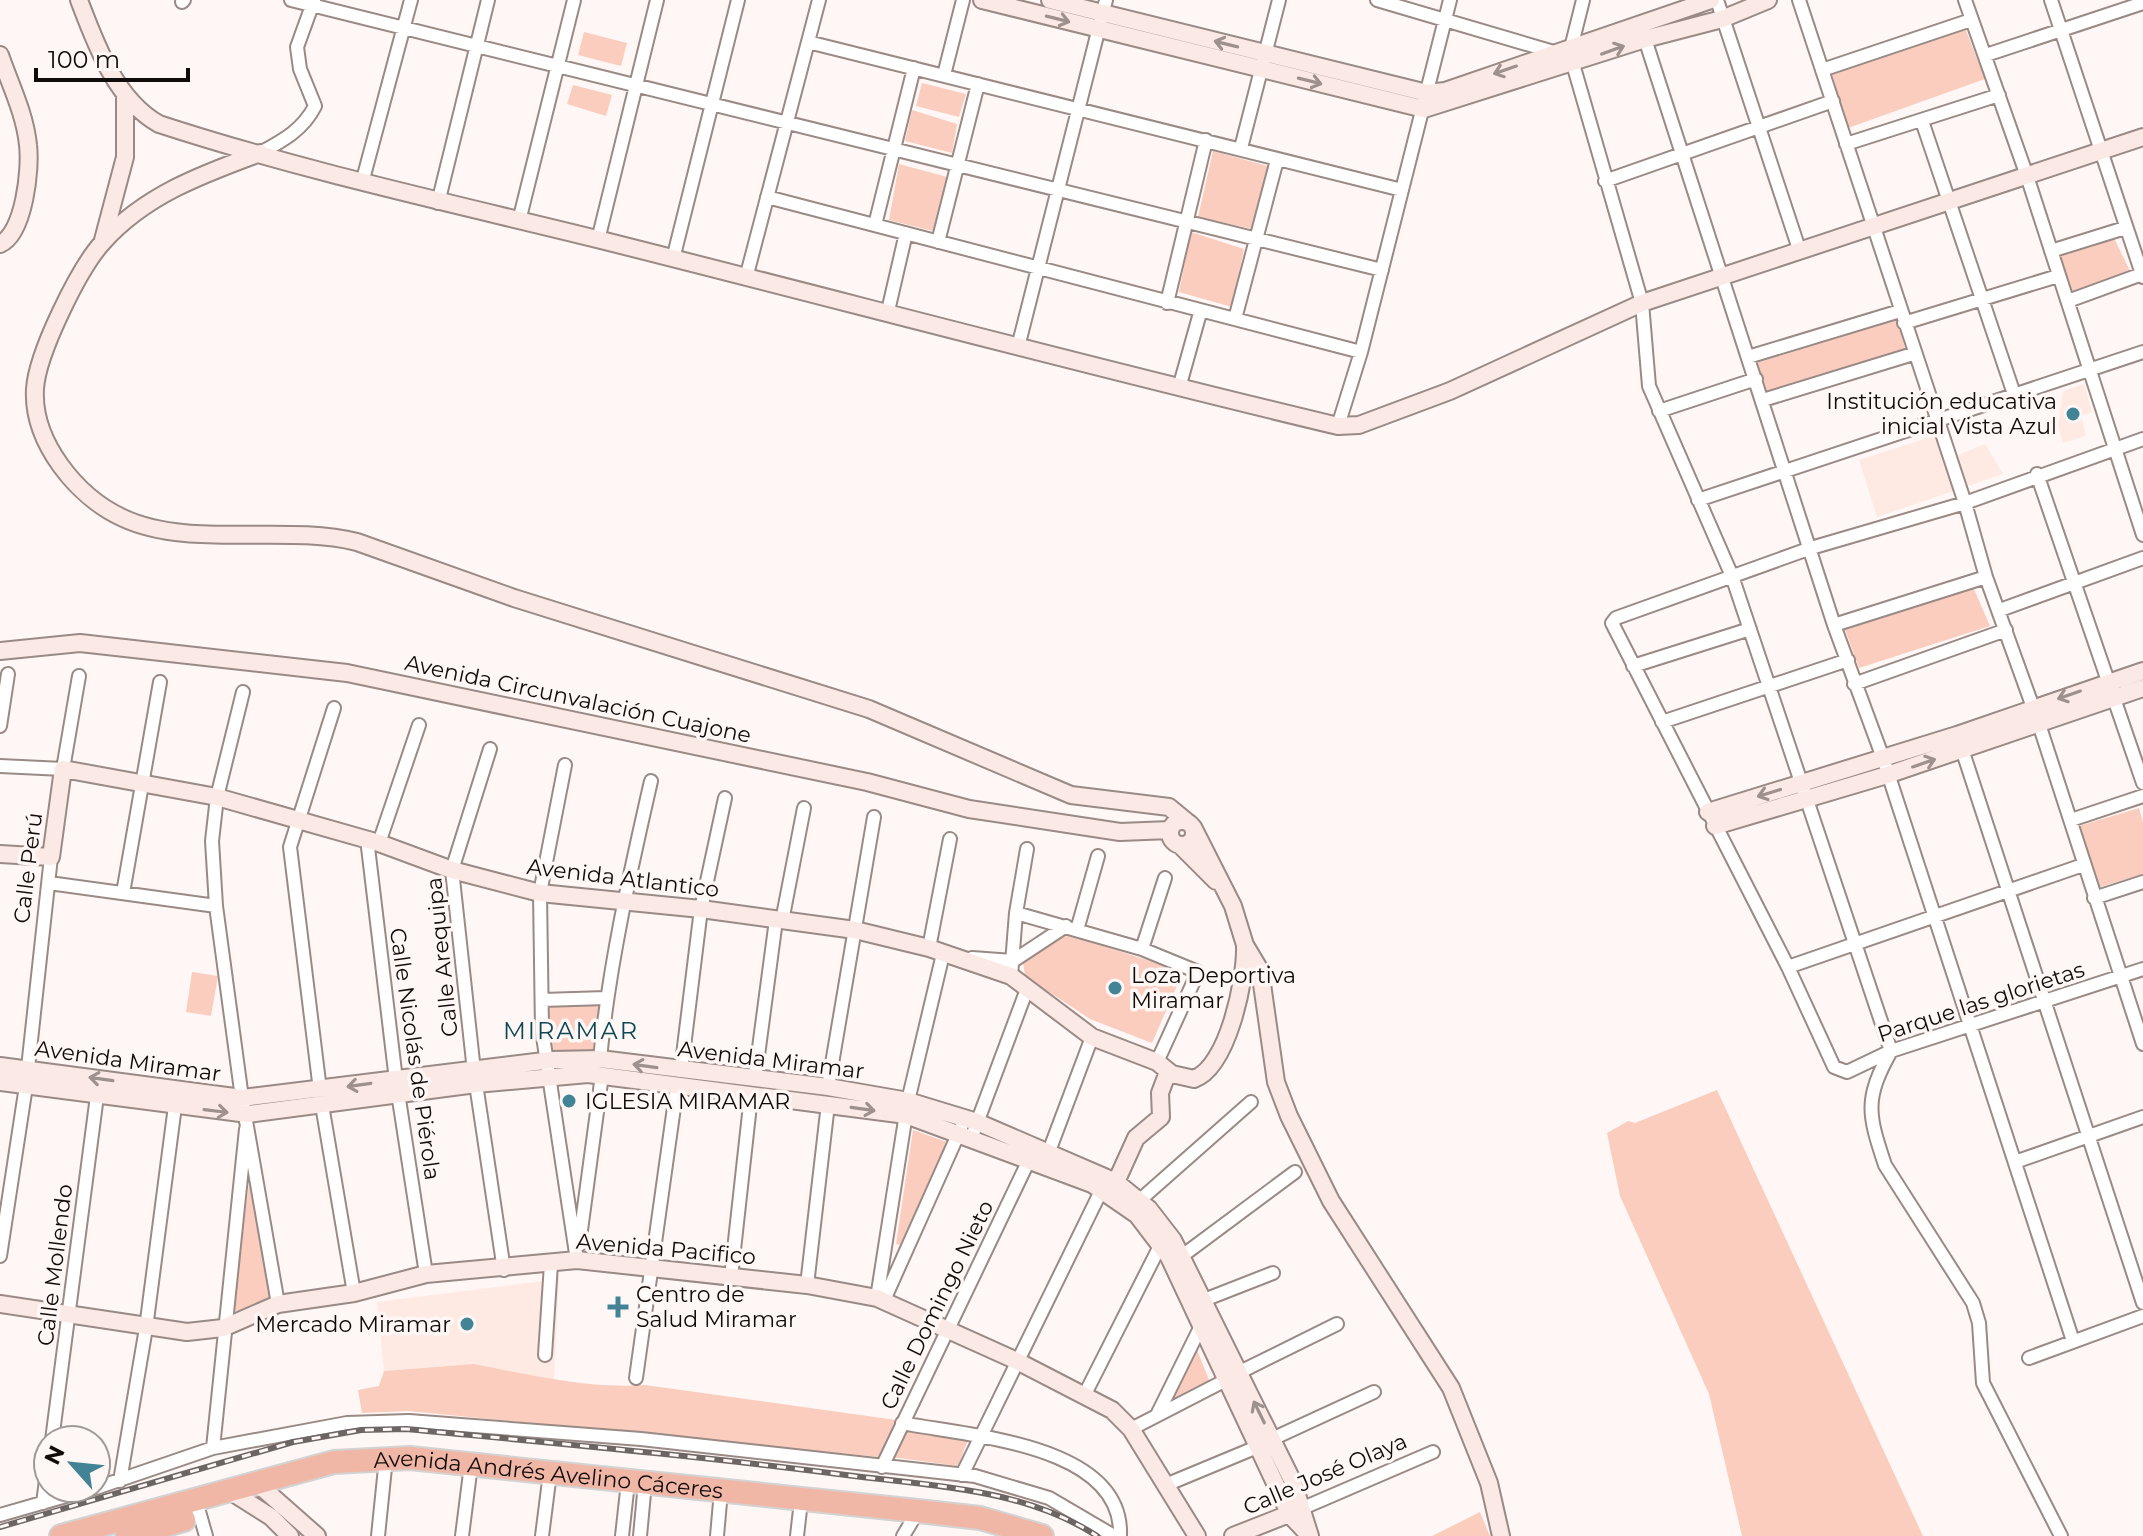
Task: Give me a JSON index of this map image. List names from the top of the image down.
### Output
{
  "streets": {
    "highway": ["Avenida Andrés Avelino Cáceres"],
    "main road": [
      "Avenida Circunvalación Cuajone",
      "Calle Perú",
      "Avenida Atlantico",
      "Avenida Miramar",
      "Avenida Pacifico",
      "Calle José Olaya"
    ],
    "street": [
      "Calle Arequipa",
      "Parque las glorietas",
      "Calle Nicolás de Piérola",
      "Calle Mollendo",
      "Calle Domingo Nieto"
    ]
  },
  "crossings": [
    ["Calle Perú", "Avenida Atlantico"],
    ["Calle Perú", "Avenida Miramar"],
    ["Avenida Atlantico", "Calle Arequipa"],
    ["Avenida Atlantico", "Calle Nicolás de Piérola"],
    ["Calle Arequipa", "Avenida Miramar"],
    ["Calle Arequipa", "Avenida Pacifico"],
    ["Calle Nicolás de Piérola", "Avenida Miramar"],
    ["Calle Nicolás de Piérola", "Avenida Pacifico"],
    ["Avenida Miramar", "Calle Mollendo"],
    ["Avenida Miramar", "Calle Domingo Nieto"],
    ["Avenida Miramar", "Calle José Olaya"],
    ["Avenida Pacifico", "Calle Mollendo"],
    ["Avenida Pacifico", "Calle Domingo Nieto"]
  ],
  "districts": ["MIRAMAR"],
  "places": {
    "other": [
      "Institución educativa inicial Vista Azul",
      "Loza Deportiva Miramar",
      "IGLESIA MIRAMAR",
      "Mercado Miramar"
    ],
    "health": ["Centro de Salud Miramar"]
  },
  "scale_bar": "100 m",
  "north": "top left"
}
